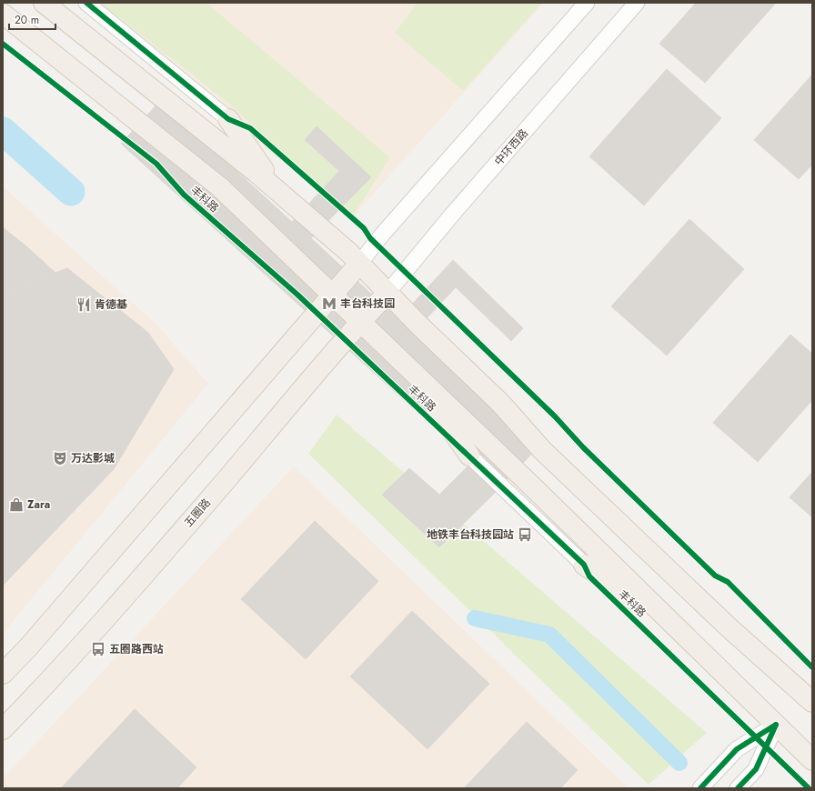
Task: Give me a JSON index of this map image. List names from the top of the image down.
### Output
{
  "streets": {
    "main road": ["丰科路", "五圈路"],
    "street": ["中环西路"]
  },
  "crossings": [
    ["中环西路", "五圈路"],
    ["丰科路", "五圈路"]
  ],
  "places": {
    "metro station": ["丰台科技园"],
    "restaurant": ["肯德基"],
    "theatre": ["万达影城"],
    "shop": ["Zara"],
    "bus stop": ["地铁丰台科技园站", "五圈路西站"]
  },
  "scale_bar": "20 m"
}
